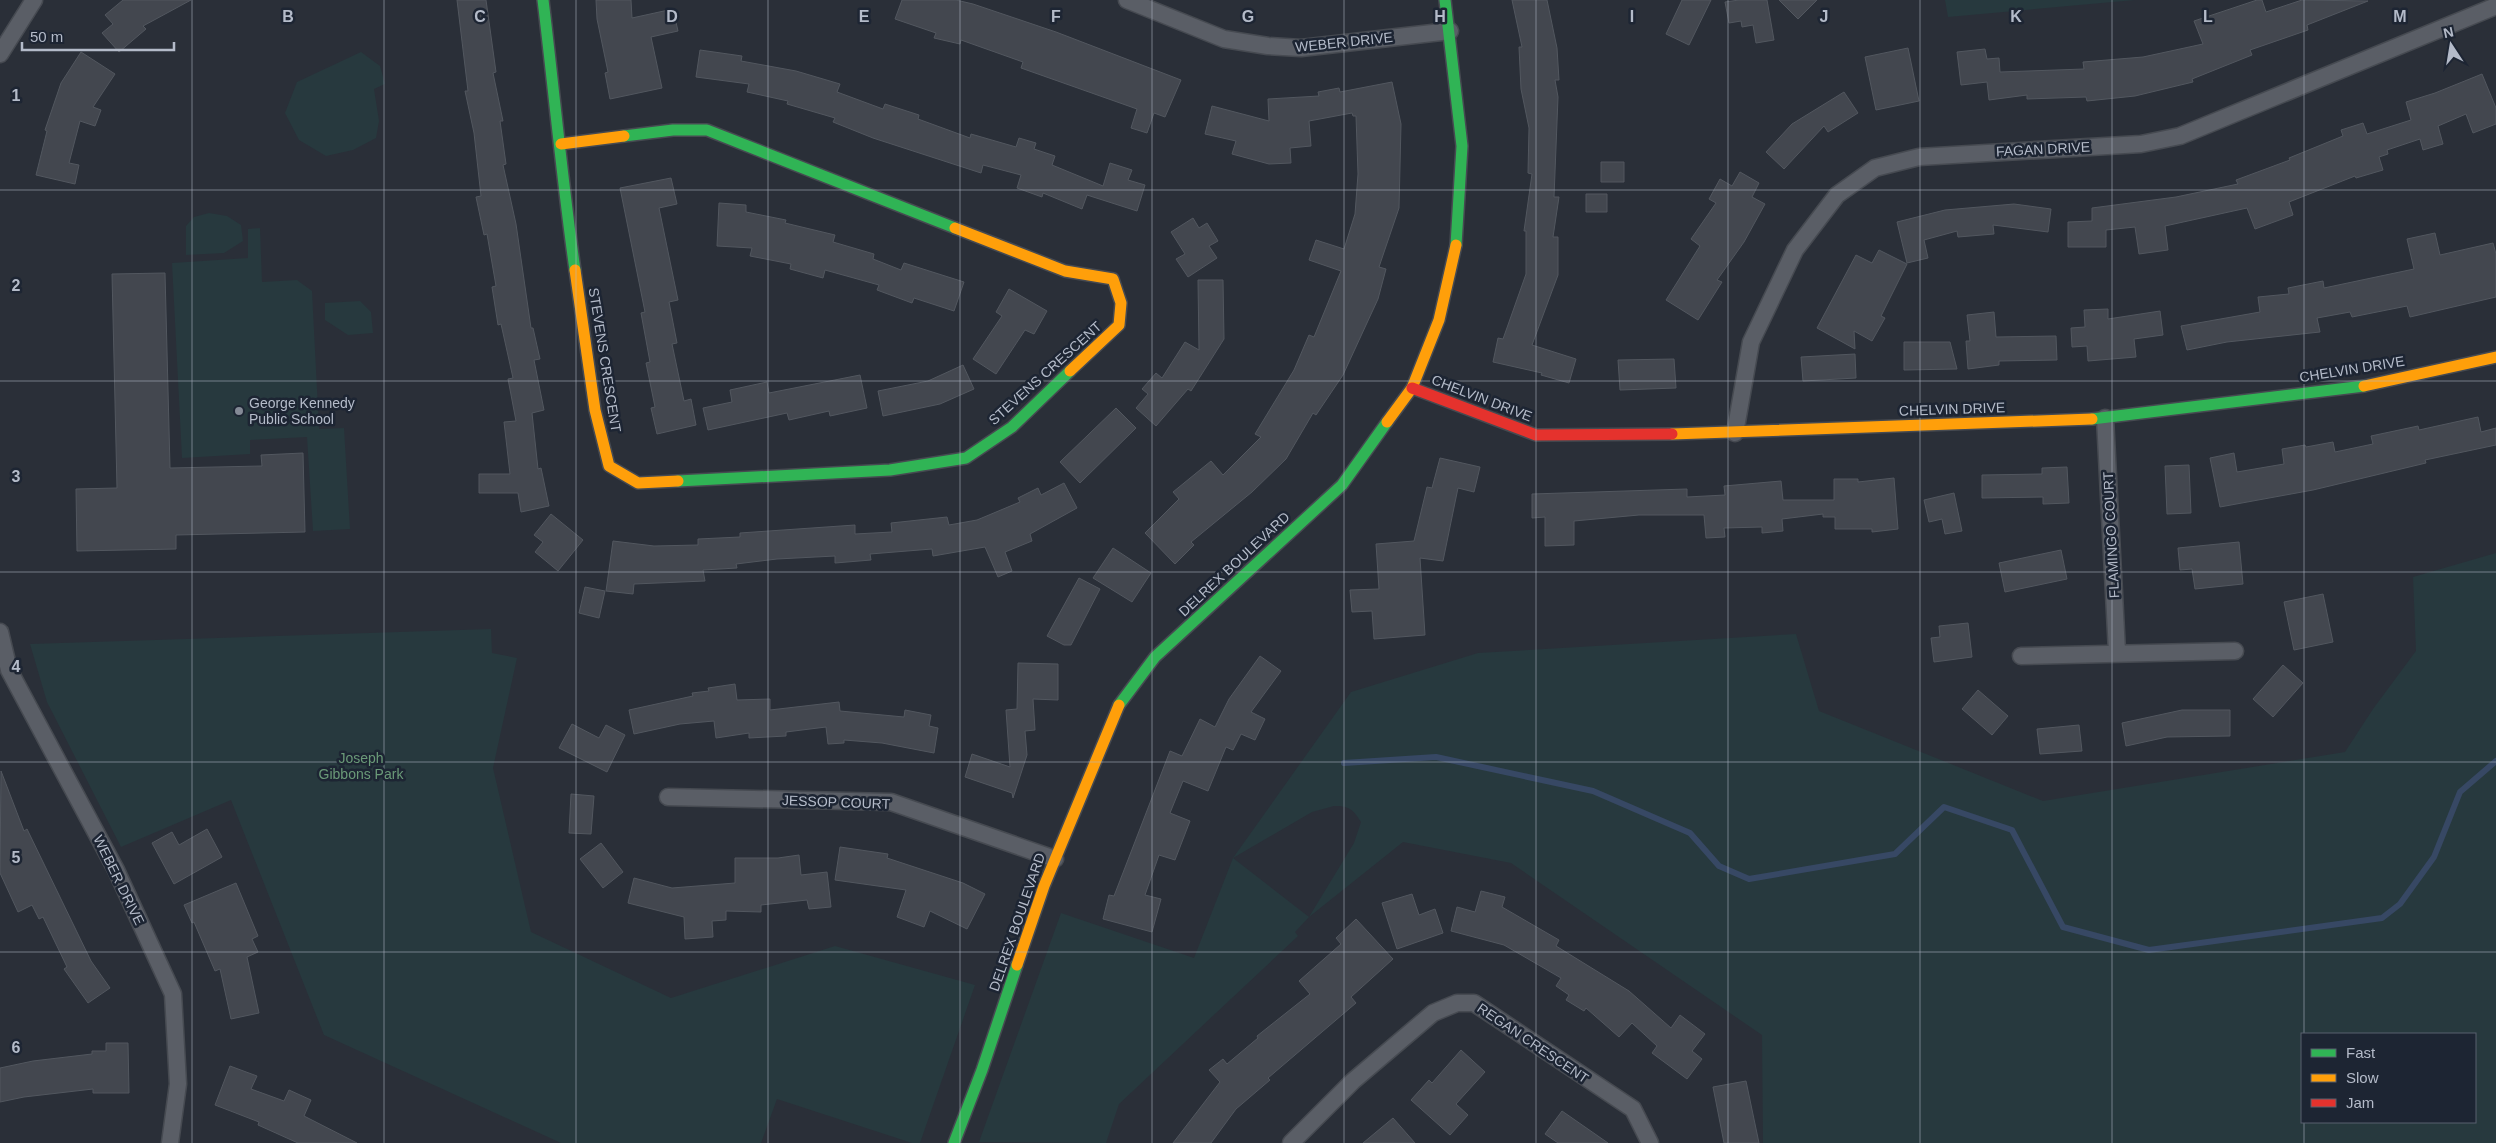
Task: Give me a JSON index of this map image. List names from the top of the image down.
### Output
{
  "streets": {
    "street": [
      "WEBER DRIVE",
      "FAGAN DRIVE",
      "STEVENS CRESCENT",
      "CHELVIN DRIVE",
      "FLAMINGO COURT",
      "DELREX BOULEVARD",
      "JESSOP COURT",
      "REGAN CRESCENT"
    ]
  },
  "crossings": [
    ["WEBER DRIVE", "DELREX BOULEVARD"],
    ["FAGAN DRIVE", "CHELVIN DRIVE"],
    ["CHELVIN DRIVE", "FLAMINGO COURT"],
    ["CHELVIN DRIVE", "DELREX BOULEVARD"],
    ["DELREX BOULEVARD", "JESSOP COURT"]
  ],
  "parks": ["Joseph Gibbons Park"],
  "places": ["George Kennedy Public School"],
  "legend": ["Fast", "Slow", "Jam"],
  "scale_bar": "50 m",
  "north": "top",
  "grid": {
    "columns": [
      "B",
      "C",
      "D",
      "E",
      "F",
      "G",
      "H",
      "I",
      "J",
      "K",
      "L",
      "M"
    ],
    "rows": [
      "1",
      "2",
      "3",
      "4",
      "5",
      "6"
    ]
  }
}
